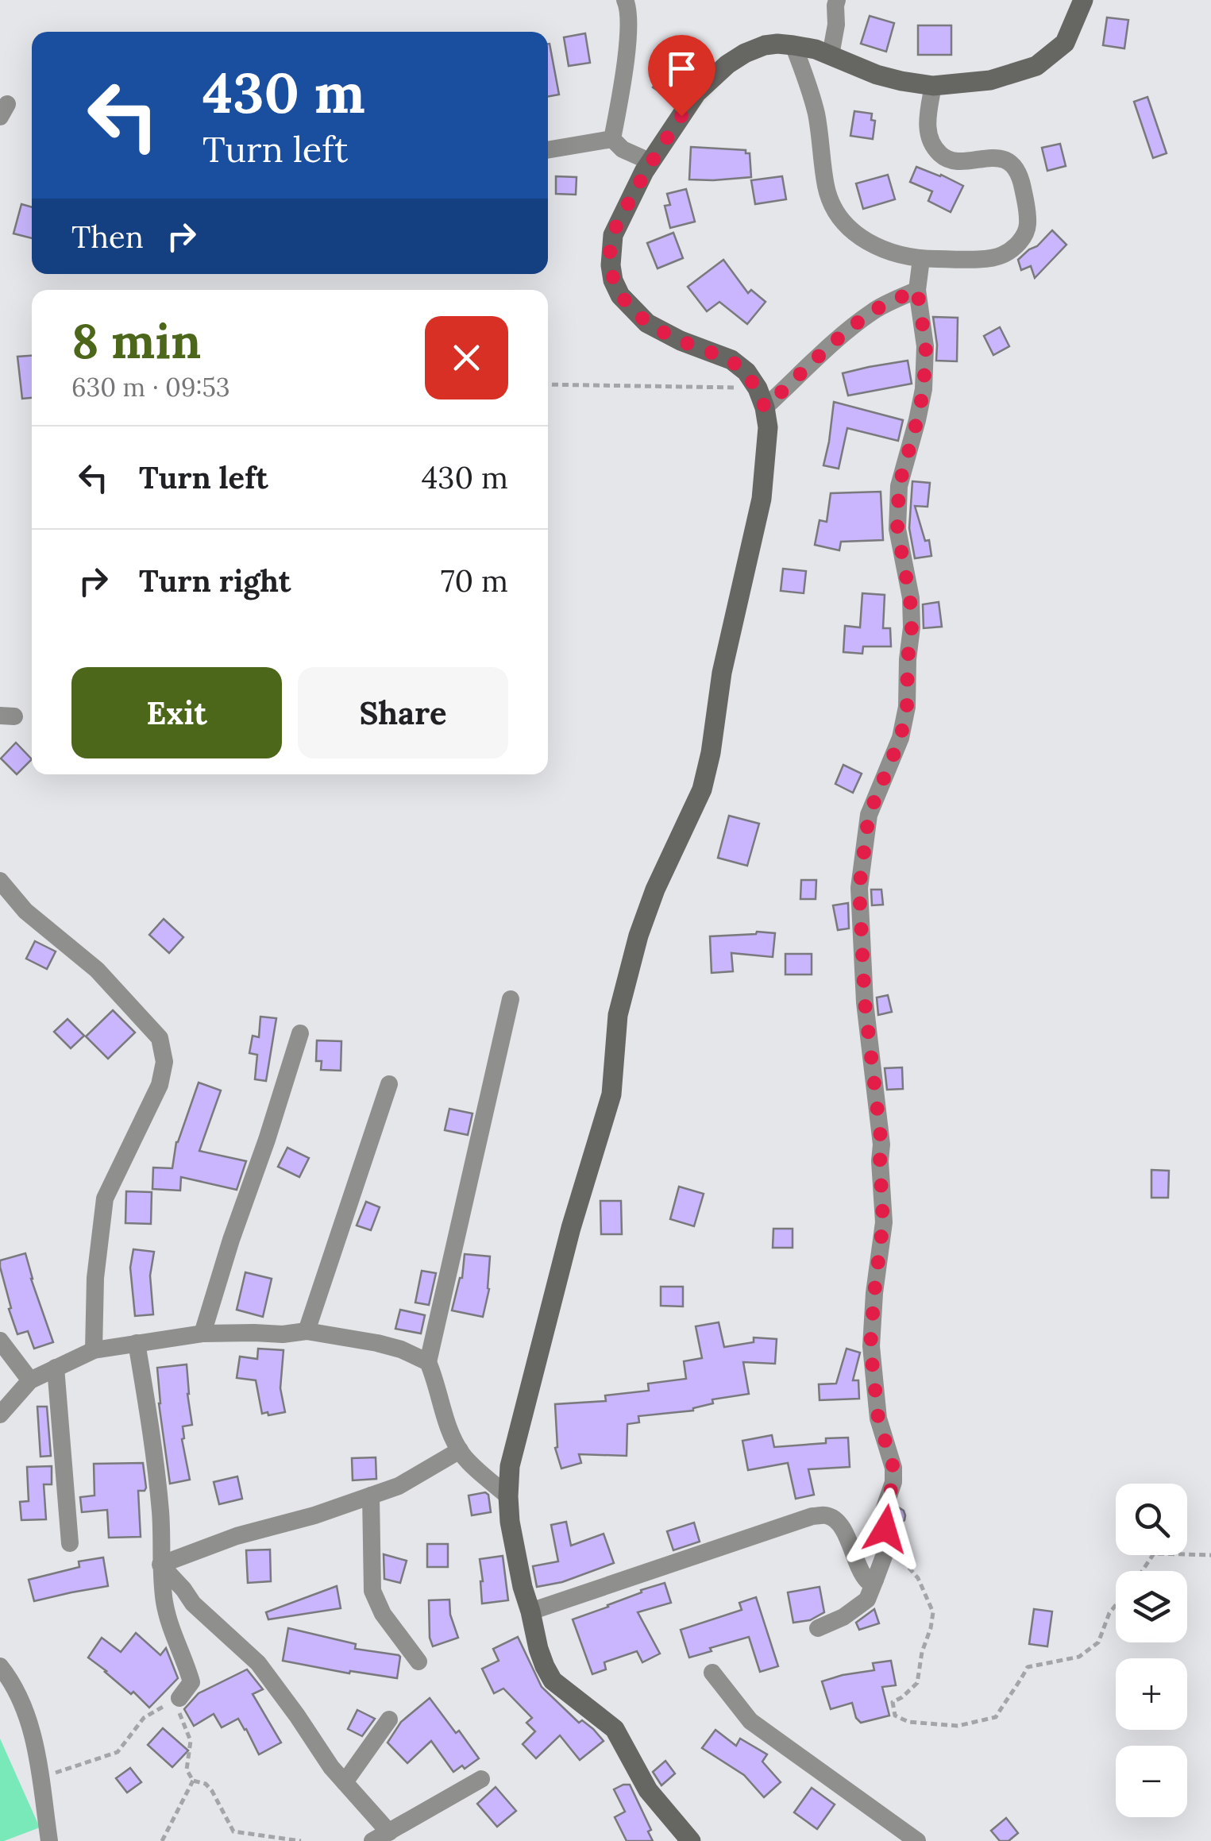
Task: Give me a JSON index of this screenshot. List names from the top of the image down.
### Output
{
  "page": {
    "turn": ["430 m", "Turn left"],
    "then": "Then",
    "heading": ["8 min", "630 m · 09:53"],
    "list": [
      {
        "name": "Turn left",
        "value": "430 m"
      },
      {
        "name": "Turn right",
        "value": "70 m"
      }
    ],
    "buttons": ["Exit", "Share"],
    "map_buttons": ["+", "−"]
  }
}
